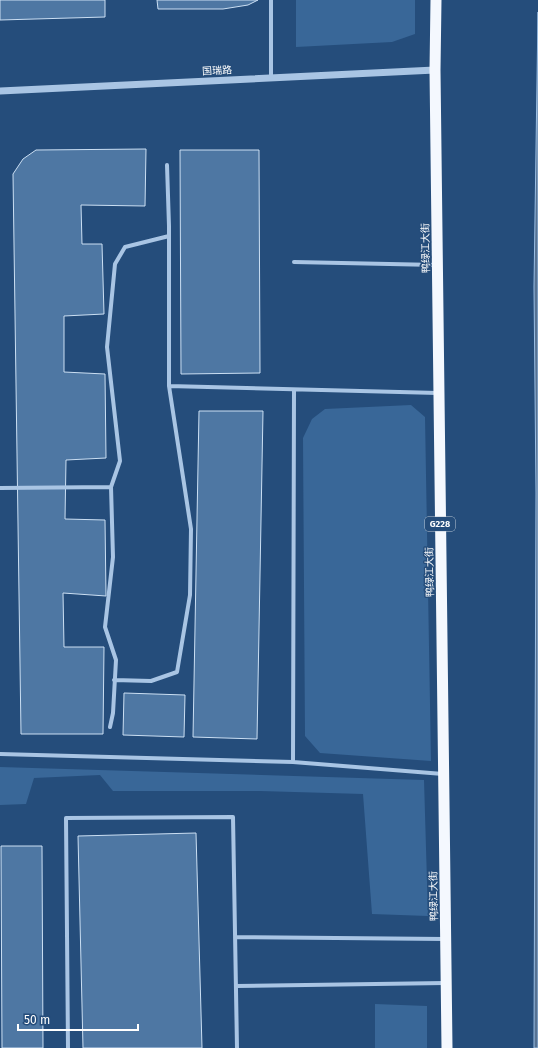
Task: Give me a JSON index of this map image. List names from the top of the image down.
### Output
{
  "streets": {
    "highway": ["鸭绿江大街", "G228"],
    "street": ["国瑞路"]
  },
  "crossings": [
    ["国瑞路", "鸭绿江大街"]
  ],
  "scale_bar": "50 m"
}
